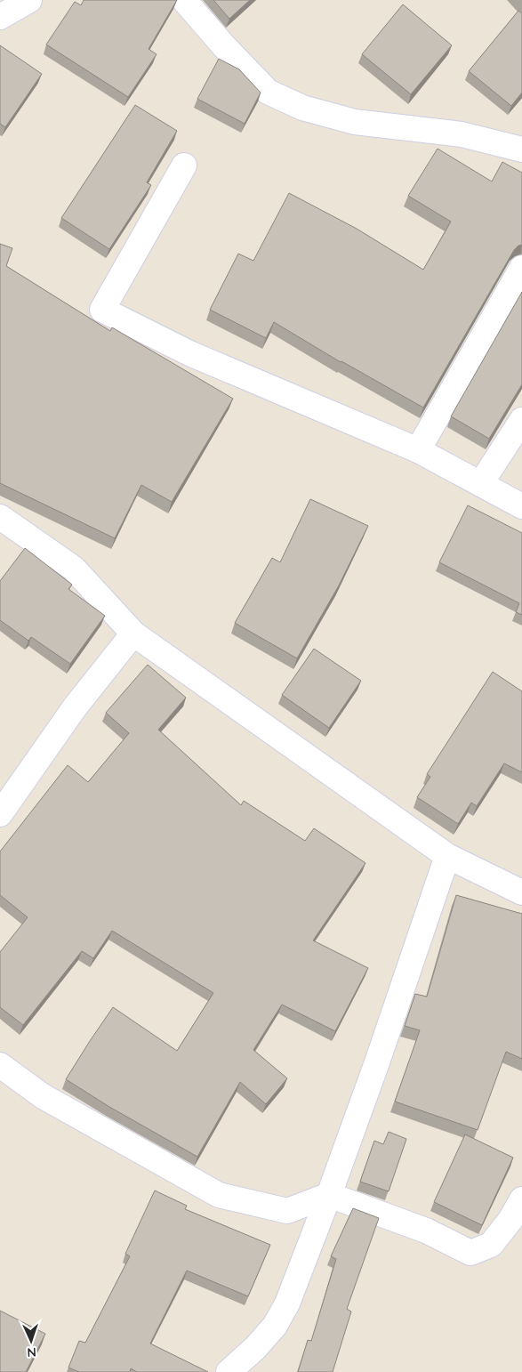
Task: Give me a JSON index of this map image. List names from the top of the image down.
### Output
{
  "north": "bottom"
}
